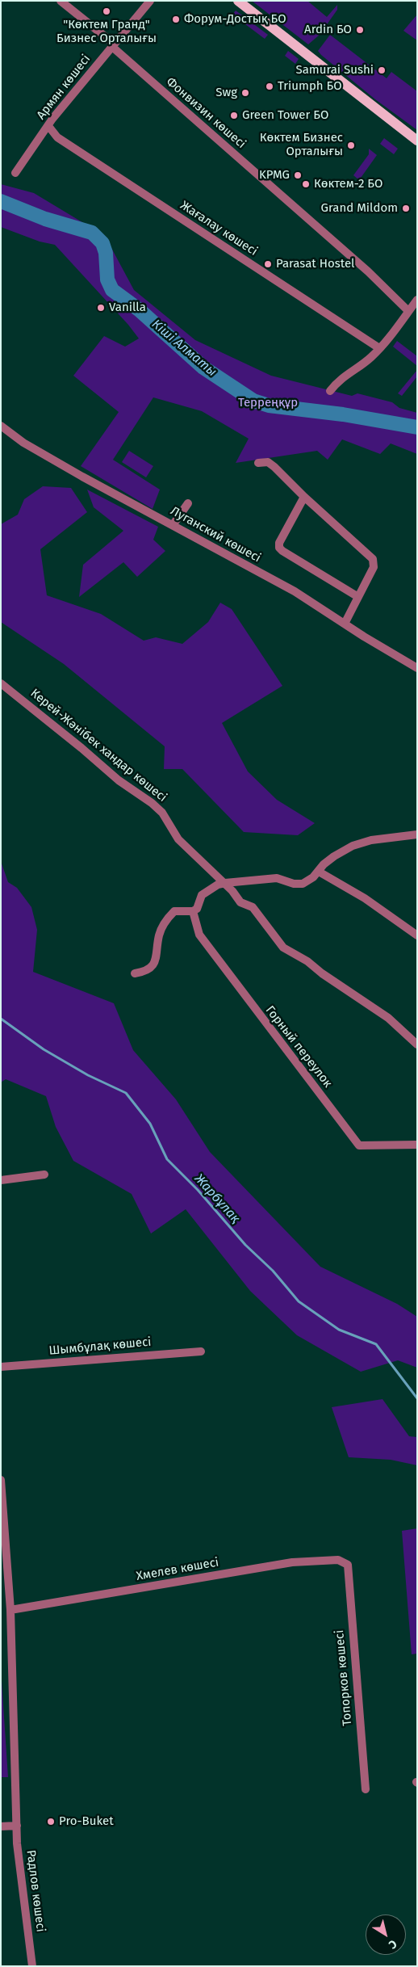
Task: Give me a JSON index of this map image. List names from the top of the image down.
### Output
{
  "streets": {
    "street": [
      "Армян көшесі",
      "Фонвизин көшесі",
      "Жағалау көшесі",
      "Луганский көшесі",
      "Керей-Жәнібек хандар көшесі",
      "Горный переулок",
      "Шымбұлақ көшесі",
      "Хмелев көшесі",
      "Топорков көшесі",
      "Радлов көшесі"
    ]
  },
  "crossings": [
    ["Армян көшесі", "Фонвизин көшесі"],
    ["Армян көшесі", "Жағалау көшесі"],
    ["Хмелев көшесі", "Топорков көшесі"],
    ["Хмелев көшесі", "Радлов көшесі"]
  ],
  "water": ["Кіші Алматы", "Жарбұлақ"],
  "parks": ["Терреңқұр"],
  "places": [
    "\"Көктем Гранд\" Бизнес Орталығы",
    "Форум-Достық БО",
    "Ardin БО",
    "Samurai Sushi",
    "Triumph БО",
    "Swg",
    "Green Tower БО",
    "Көктем Бизнес Орталығы",
    "KPMG",
    "Көктем-2 БО",
    "Grand Mildom",
    "Parasat Hostel",
    "Vanilla",
    "Pro-Buket"
  ],
  "north": "bottom right"
}
